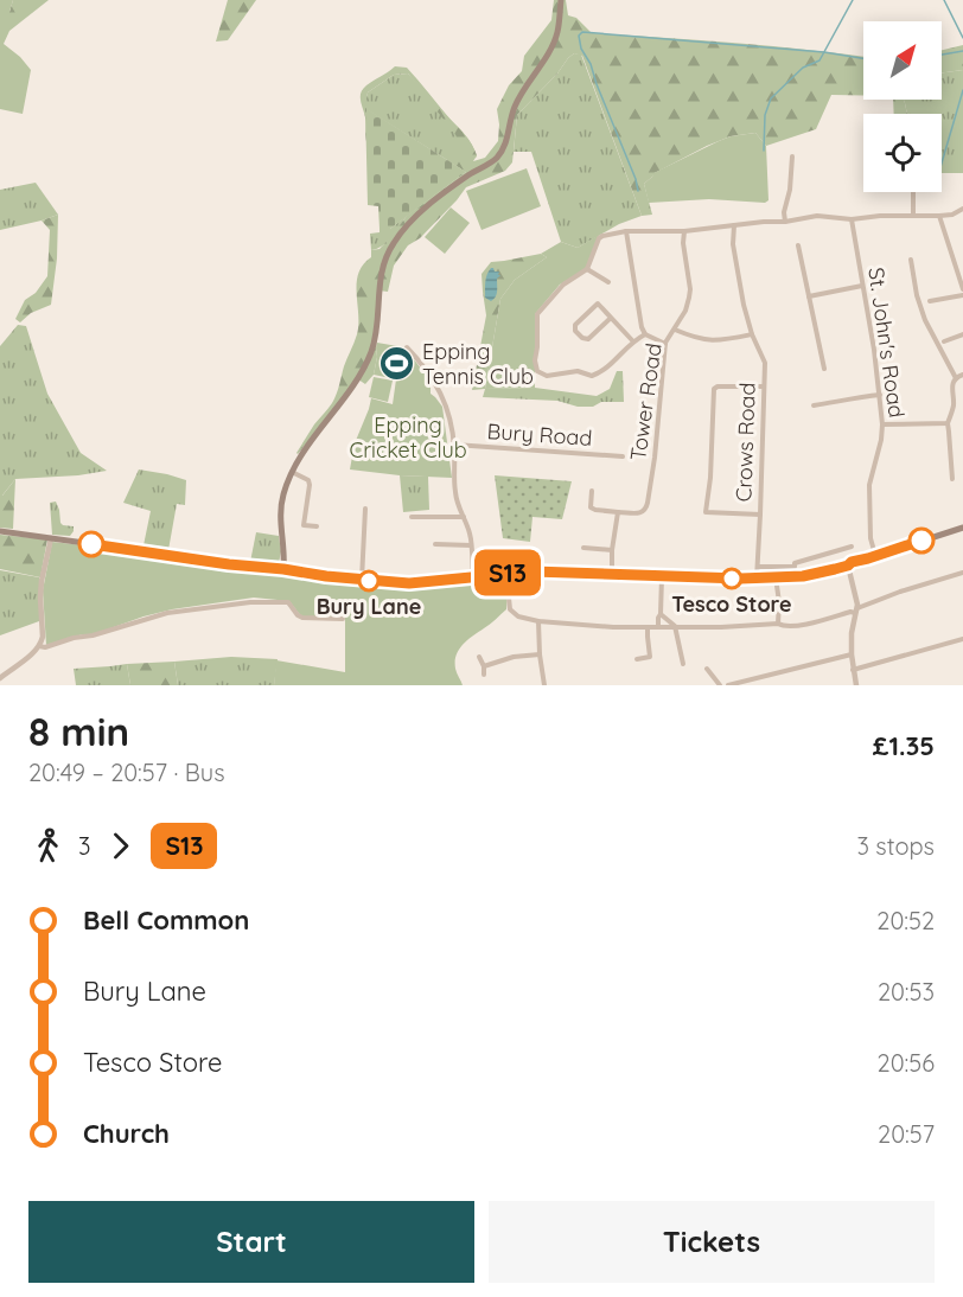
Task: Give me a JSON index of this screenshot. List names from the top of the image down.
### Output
{
  "streets": {
    "street": [
      "St. John's Road",
      "Tower Road",
      "Bury Road",
      "Crows Road"
    ]
  },
  "parks": ["Epping Cricket Club"],
  "places": {
    "sports": ["Epping Tennis Club"],
    "other": ["Tesco Store", "Bury Lane"]
  },
  "lines": ["bus line S13"],
  "north": "top right",
  "page": {
    "on_map": "S13",
    "heading": ["8 min", "20:49 – 20:57 · Bus", "£1.35"],
    "legs": ["3", "S13", "3 stops"],
    "list": [
      {
        "name": "Bell Common",
        "value": "20:52"
      },
      {
        "name": "Bury Lane",
        "value": "20:53"
      },
      {
        "name": "Tesco Store",
        "value": "20:56"
      },
      {
        "name": "Church",
        "value": "20:57"
      }
    ],
    "buttons": ["Start", "Tickets"]
  }
}
